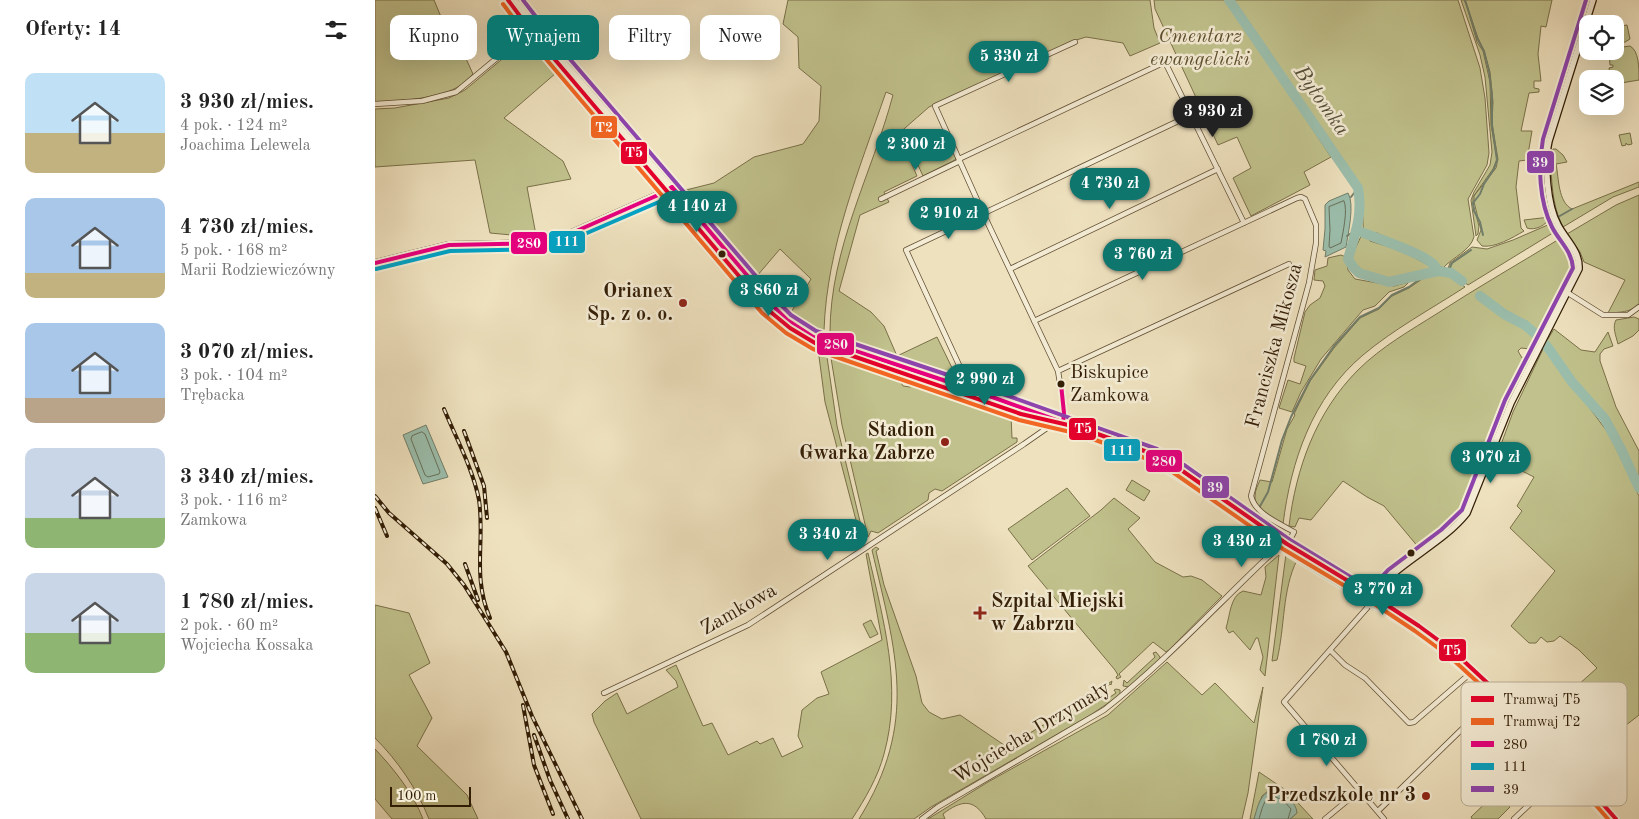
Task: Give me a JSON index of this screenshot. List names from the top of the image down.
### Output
{
  "streets": {
    "street": ["Franciszka Mikosza", "Zamkowa", "Wojciecha Drzymały"]
  },
  "water": ["Bytomka"],
  "parks": ["Cmentarz ewangelicki"],
  "places": {
    "other": [
      "Orianex Sp. z o. o.",
      "Biskupice Zamkowa",
      "Stadion Gwarka Zabrze",
      "Przedszkole nr 3"
    ],
    "health": ["Szpital Miejski w Zabrzu"]
  },
  "lines": [
    "tram line T5",
    "transit line 39",
    "tram line T2",
    "transit line 280",
    "transit line 111"
  ],
  "legend": [
    "Tramwaj T5",
    "Tramwaj T2",
    "280",
    "111",
    "39"
  ],
  "scale_bar": "100 m",
  "page": {
    "heading": "Oferty: 14",
    "chip": [
      "Kupno",
      "Wynajem",
      "Filtry",
      "Nowe"
    ],
    "price": [
      "5 330 zł",
      "3 930 zł",
      "2 300 zł",
      "4 730 zł",
      "4 140 zł",
      "2 910 zł",
      "3 760 zł",
      "3 860 zł",
      "2 990 zł",
      "3 070 zł",
      "3 340 zł",
      "3 430 zł",
      "3 770 zł",
      "1 780 zł"
    ],
    "list": [
      {
        "name": "3 930 zł/mies.",
        "note": "4 pok. · 124 m² · Joachima Lelewela"
      },
      {
        "name": "4 730 zł/mies.",
        "note": "5 pok. · 168 m² · Marii Rodziewiczówny"
      },
      {
        "name": "3 070 zł/mies.",
        "note": "3 pok. · 104 m² · Trębacka"
      },
      {
        "name": "3 340 zł/mies.",
        "note": "3 pok. · 116 m² · Zamkowa"
      },
      {
        "name": "1 780 zł/mies.",
        "note": "2 pok. · 60 m² · Wojciecha Kossaka"
      }
    ],
    "scale": "100 m"
  }
}
